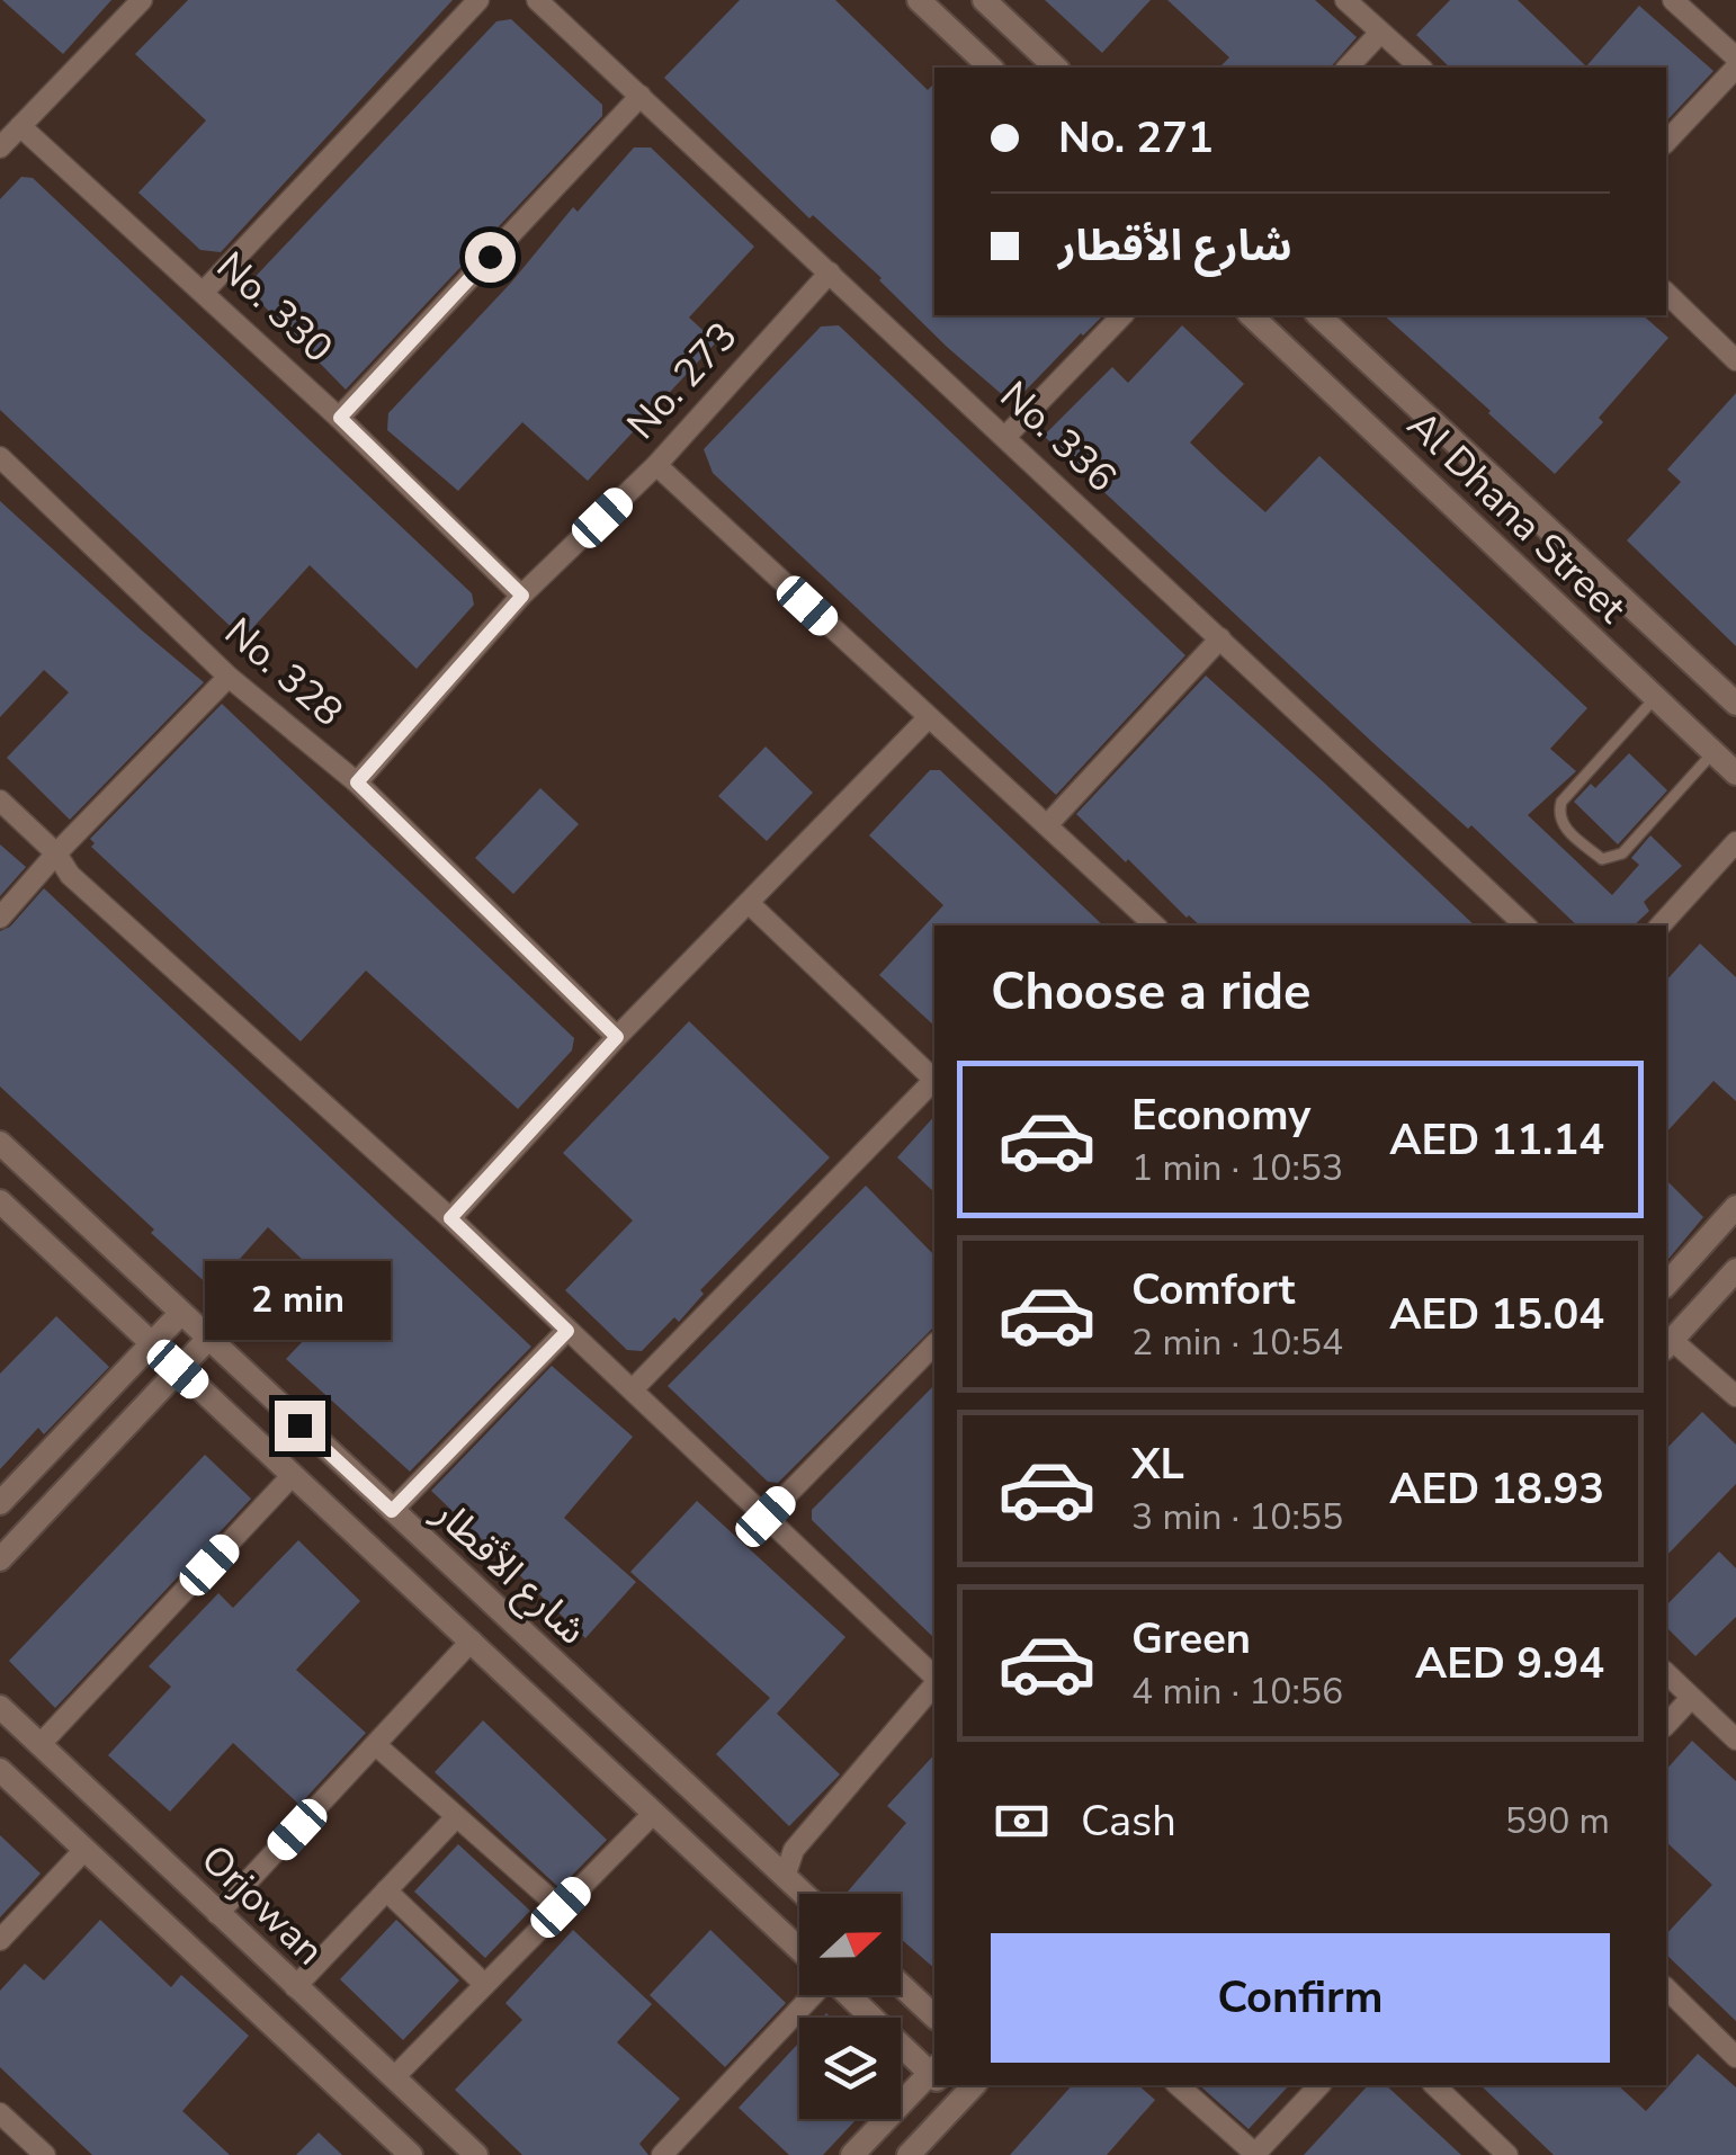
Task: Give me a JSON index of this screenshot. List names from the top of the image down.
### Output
{
  "streets": {
    "street": [
      "No. 330",
      "No. 273",
      "No. 336",
      "Al Dhana Street",
      "No. 328",
      "شارع الأقطار",
      "Orjowan"
    ]
  },
  "crossings": [
    ["No. 330", "No. 273"],
    ["No. 273", "No. 336"],
    ["No. 273", "No. 328"]
  ],
  "north": "right",
  "page": {
    "banner": ["No. 271", "شارع الأقطار"],
    "heading": "Choose a ride",
    "list": [
      {
        "name": "Economy",
        "note": "1 min · 10:53",
        "value": "AED 11.14"
      },
      {
        "name": "Comfort",
        "note": "2 min · 10:54",
        "value": "AED 15.04"
      },
      {
        "name": "XL",
        "note": "3 min · 10:55",
        "value": "AED 18.93"
      },
      {
        "name": "Green",
        "note": "4 min · 10:56",
        "value": "AED 9.94"
      }
    ],
    "bubble": "2 min",
    "pay": ["Cash", "590 m"],
    "buttons": "Confirm"
  }
}
